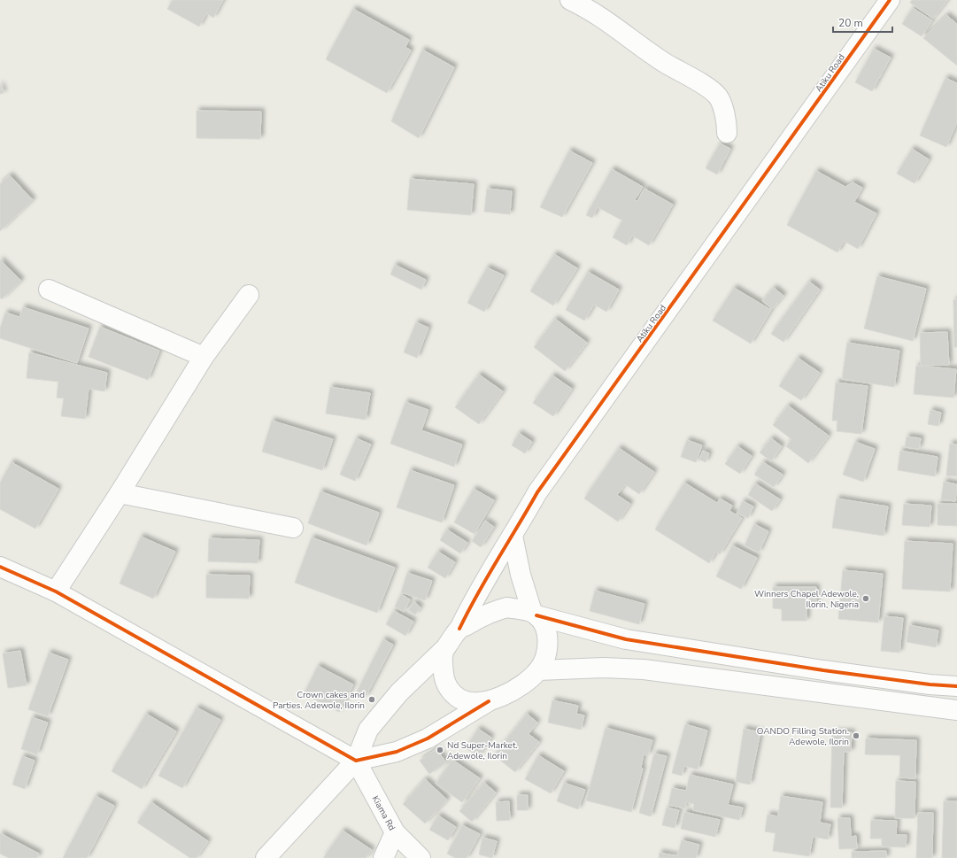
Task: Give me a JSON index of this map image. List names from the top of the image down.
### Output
{
  "streets": {
    "street": ["Atiku Road", "Kiama Rd"]
  },
  "places": [
    "Winners Chapel Adewole, Ilorin, Nigeria",
    "Crown cakes and Parties. Adewole, Ilorin",
    "OANDO Filling Station. Adewole, Ilorin",
    "Nd Super-Market. Adewole, Ilorin"
  ],
  "scale_bar": "20 m"
}
